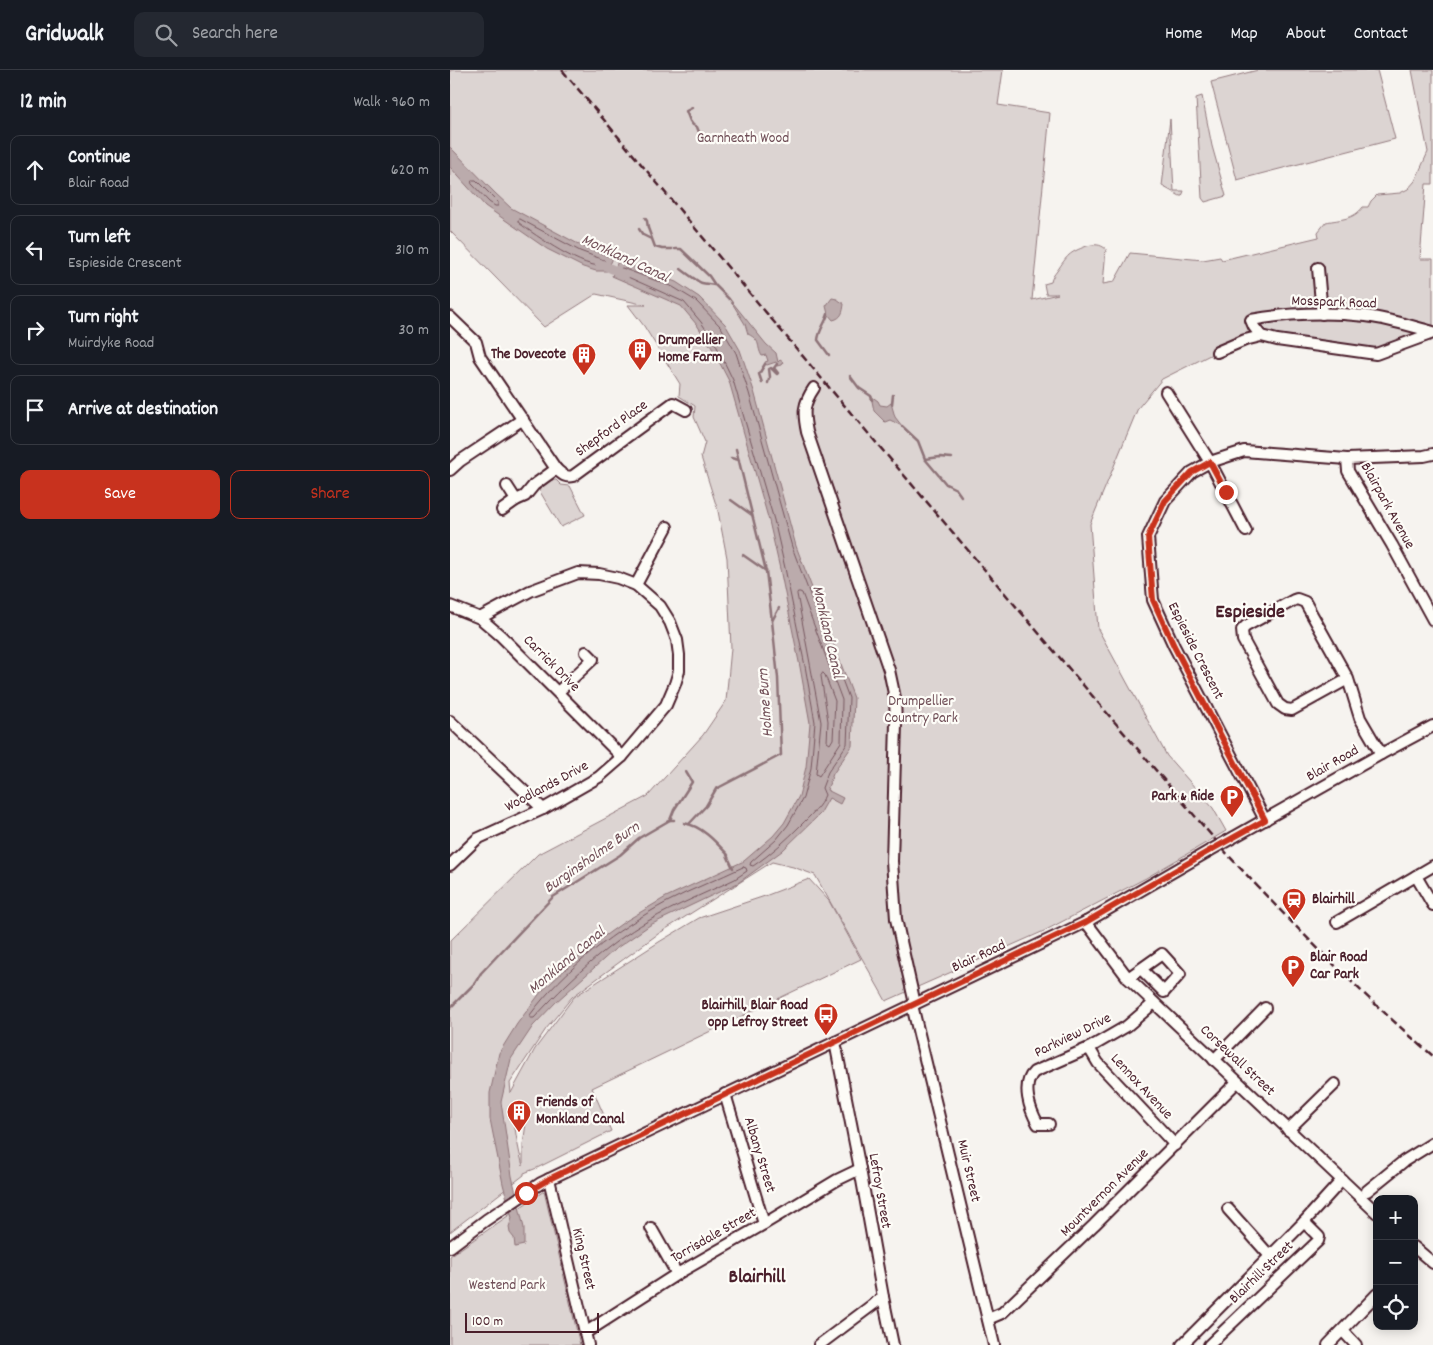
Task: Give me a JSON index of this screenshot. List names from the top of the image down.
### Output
{
  "streets": {
    "street": [
      "Mosspark Road",
      "Shepford Place",
      "Blairpark Avenue",
      "Espieside Crescent",
      "Carrick Drive",
      "Blair Road",
      "Woodlands Drive",
      "Parkview Drive",
      "Corsewall Street",
      "Lennox Avenue",
      "Albany Street",
      "Muir Street",
      "Lefroy Street",
      "Mountvernon Avenue",
      "Torrisdale Street",
      "King Street",
      "Blairhill Street"
    ]
  },
  "crossings": [
    ["Blairpark Avenue", "Espieside Crescent"],
    ["Espieside Crescent", "Blair Road"],
    ["Carrick Drive", "Woodlands Drive"],
    ["Blair Road", "Corsewall Street"],
    ["Blair Road", "Albany Street"],
    ["Blair Road", "Muir Street"],
    ["Blair Road", "Lefroy Street"],
    ["Blair Road", "King Street"],
    ["Parkview Drive", "Corsewall Street"],
    ["Parkview Drive", "Lennox Avenue"],
    ["Corsewall Street", "Mountvernon Avenue"],
    ["Corsewall Street", "Blairhill Street"],
    ["Lennox Avenue", "Mountvernon Avenue"],
    ["Albany Street", "Torrisdale Street"],
    ["Muir Street", "Mountvernon Avenue"],
    ["Lefroy Street", "Torrisdale Street"],
    ["Torrisdale Street", "King Street"]
  ],
  "districts": ["Espieside", "Blairhill"],
  "water": ["Monkland Canal", "Holme Burn", "Burginsholme Burn"],
  "parks": ["Garnheath Wood", "Drumpellier Country Park", "Westend Park"],
  "places": {
    "building": ["Drumpellier Home Farm", "The Dovecote", "Friends of Monkland Canal"],
    "parking": ["Park & Ride", "Blair Road Car Park"],
    "station": ["Blairhill"],
    "bus stop": ["Blairhill, Blair Road opp Lefroy Street"]
  },
  "scale_bar": "100 m",
  "page": {
    "header": "Gridwalk",
    "search": "Search here",
    "nav": [
      "Home",
      "Map",
      "About",
      "Contact"
    ],
    "heading": ["12 min", "Walk · 960 m"],
    "list": [
      ["Continue", "Blair Road", "620 m"],
      ["Turn left", "Espieside Crescent", "310 m"],
      ["Turn right", "Muirdyke Road", "30 m"],
      "Arrive at destination"
    ],
    "buttons": ["Save", "Share"],
    "map_buttons": ["+", "−"],
    "scale": "100 m"
  }
}
